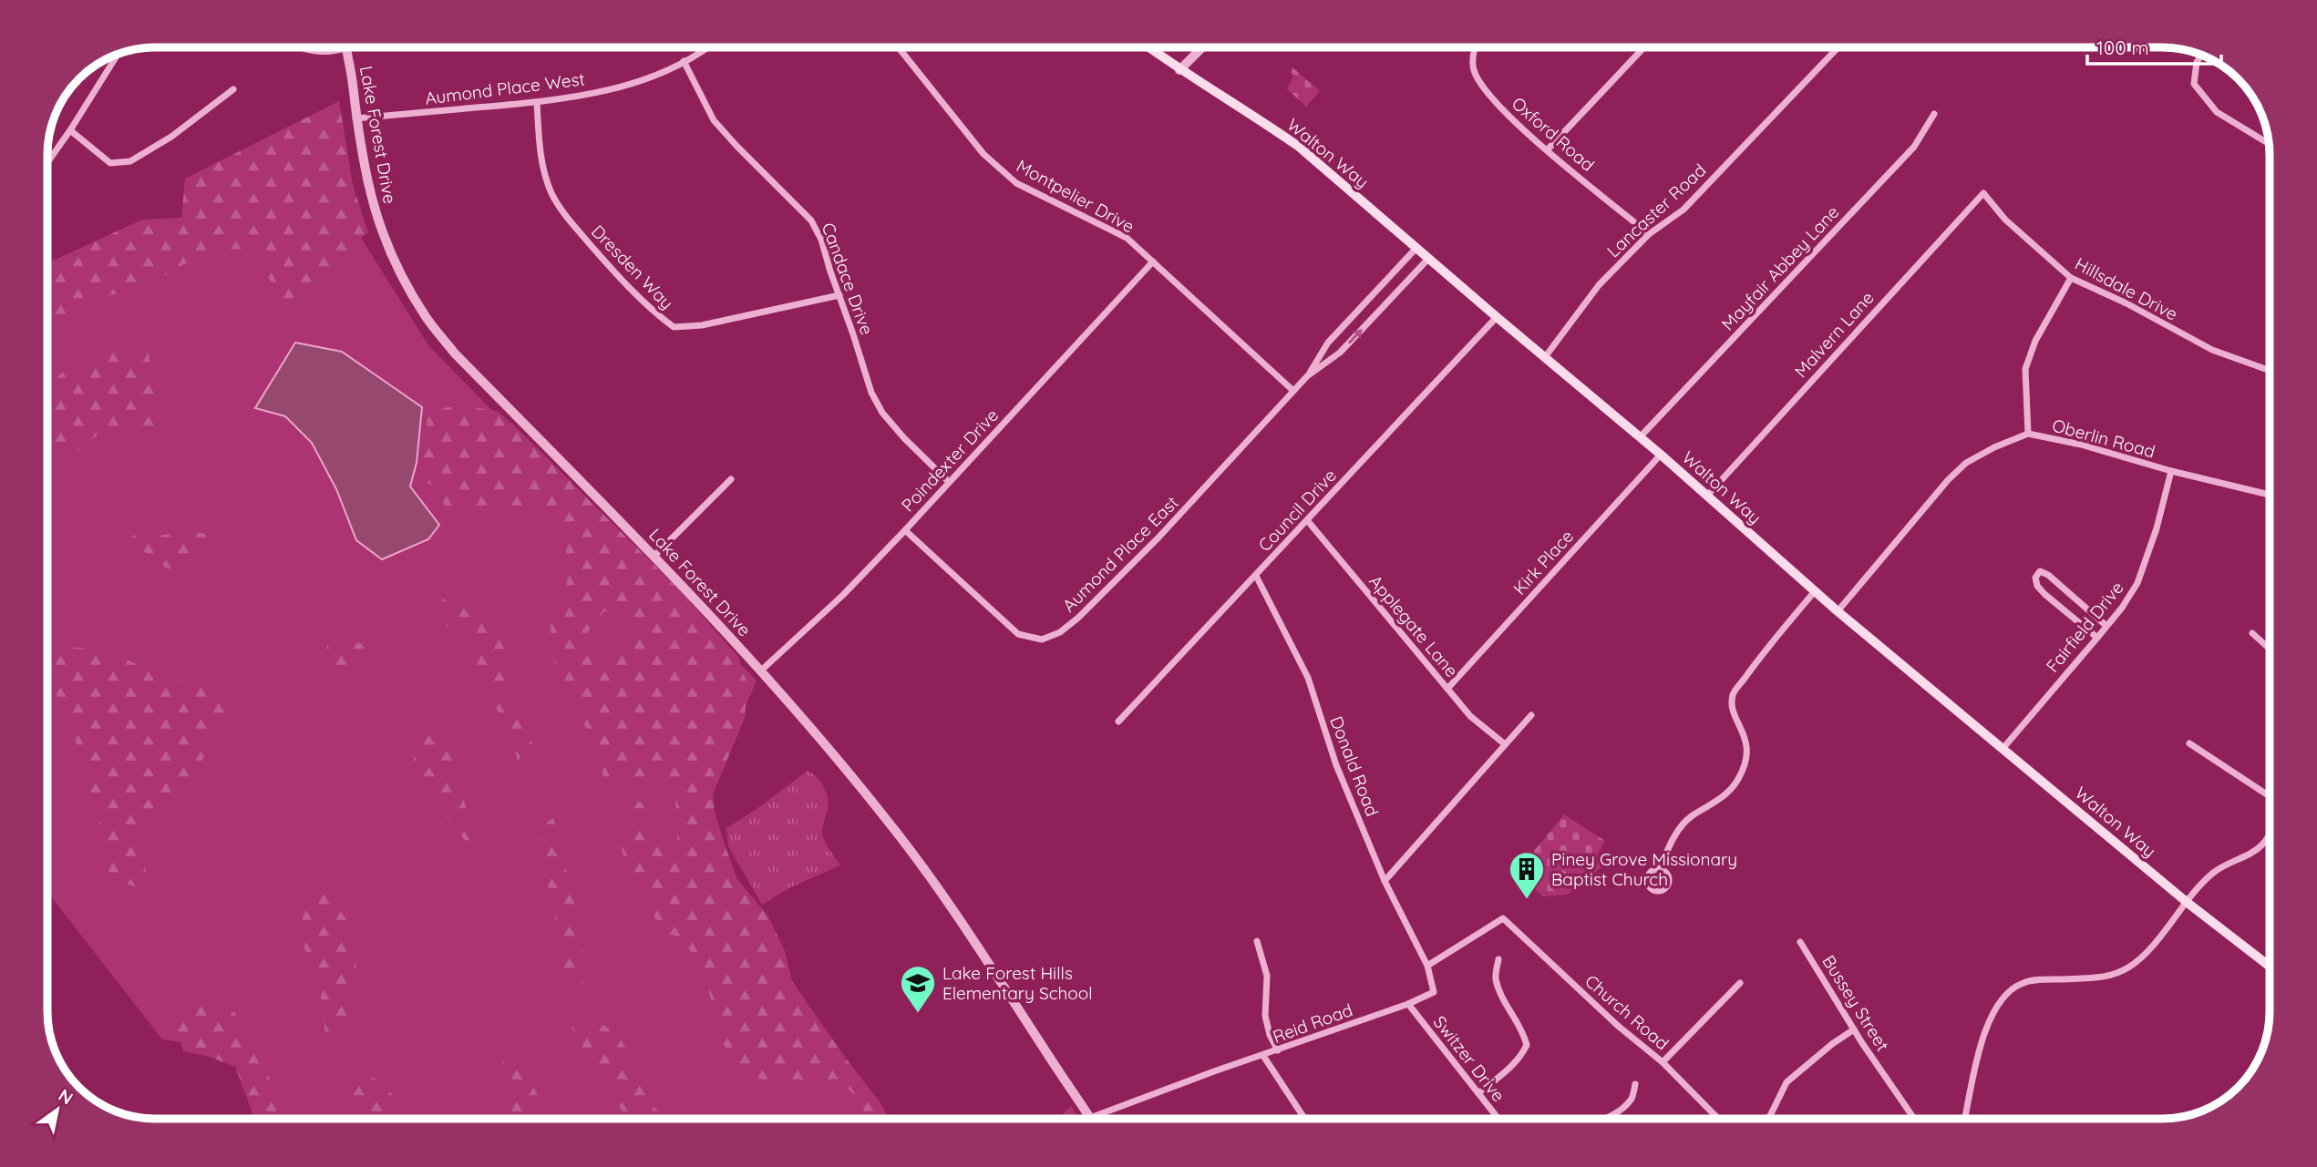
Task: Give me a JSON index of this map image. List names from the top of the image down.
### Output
{
  "streets": {
    "main road": ["Walton Way"],
    "street": [
      "Aumond Place West",
      "Oxford Road",
      "Lake Forest Drive",
      "Montpelier Drive",
      "Lancaster Road",
      "Dresden Way",
      "Mayfair Abbey Lane",
      "Candace Drive",
      "Hillsdale Drive",
      "Malvern Lane",
      "Oberlin Road",
      "Poindexter Drive",
      "Council Drive",
      "Aumond Place East",
      "Kirk Place",
      "Applegate Lane",
      "Fairfield Drive",
      "Donald Road",
      "Bussey Street",
      "Church Road",
      "Reid Road",
      "Switzer Drive"
    ]
  },
  "crossings": [
    ["Aumond Place West", "Lake Forest Drive"],
    ["Aumond Place West", "Dresden Way"],
    ["Aumond Place West", "Candace Drive"],
    ["Oxford Road", "Lancaster Road"],
    ["Lake Forest Drive", "Poindexter Drive"],
    ["Lake Forest Drive", "Reid Road"],
    ["Walton Way", "Lancaster Road"],
    ["Walton Way", "Mayfair Abbey Lane"],
    ["Walton Way", "Malvern Lane"],
    ["Walton Way", "Oberlin Road"],
    ["Walton Way", "Council Drive"],
    ["Walton Way", "Aumond Place East"],
    ["Walton Way", "Kirk Place"],
    ["Walton Way", "Fairfield Drive"],
    ["Montpelier Drive", "Poindexter Drive"],
    ["Montpelier Drive", "Aumond Place East"],
    ["Dresden Way", "Candace Drive"],
    ["Candace Drive", "Poindexter Drive"],
    ["Hillsdale Drive", "Malvern Lane"],
    ["Oberlin Road", "Fairfield Drive"],
    ["Poindexter Drive", "Aumond Place East"],
    ["Council Drive", "Applegate Lane"],
    ["Council Drive", "Donald Road"],
    ["Kirk Place", "Applegate Lane"],
    ["Donald Road", "Church Road"],
    ["Donald Road", "Reid Road"],
    ["Church Road", "Reid Road"],
    ["Reid Road", "Switzer Drive"]
  ],
  "places": {
    "building": ["Piney Grove Missionary Baptist Church"],
    "school or university": ["Lake Forest Hills Elementary School"]
  },
  "scale_bar": "100 m",
  "north": "top right"
}
